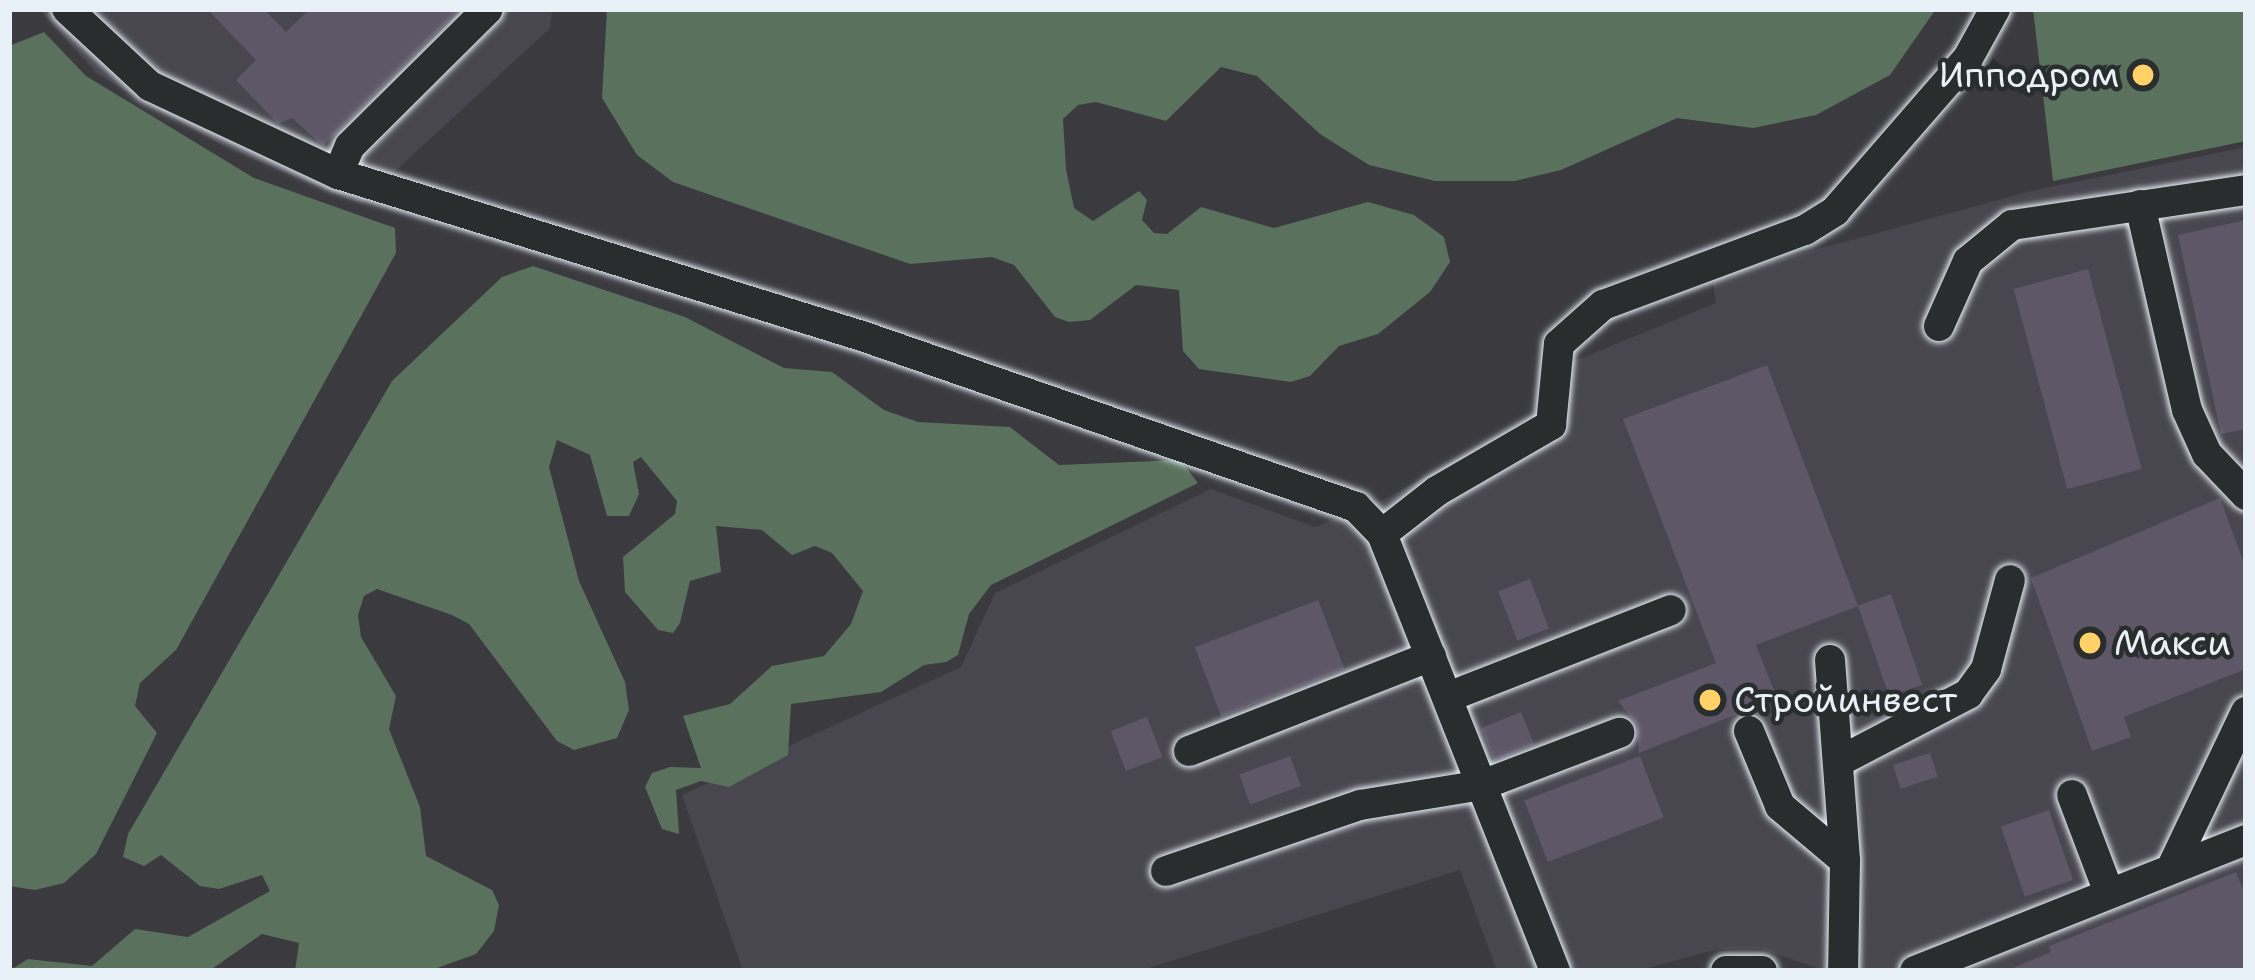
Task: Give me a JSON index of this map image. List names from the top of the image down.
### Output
{
  "places": ["Ипподром", "Макси", "Стройинвест"]
}
